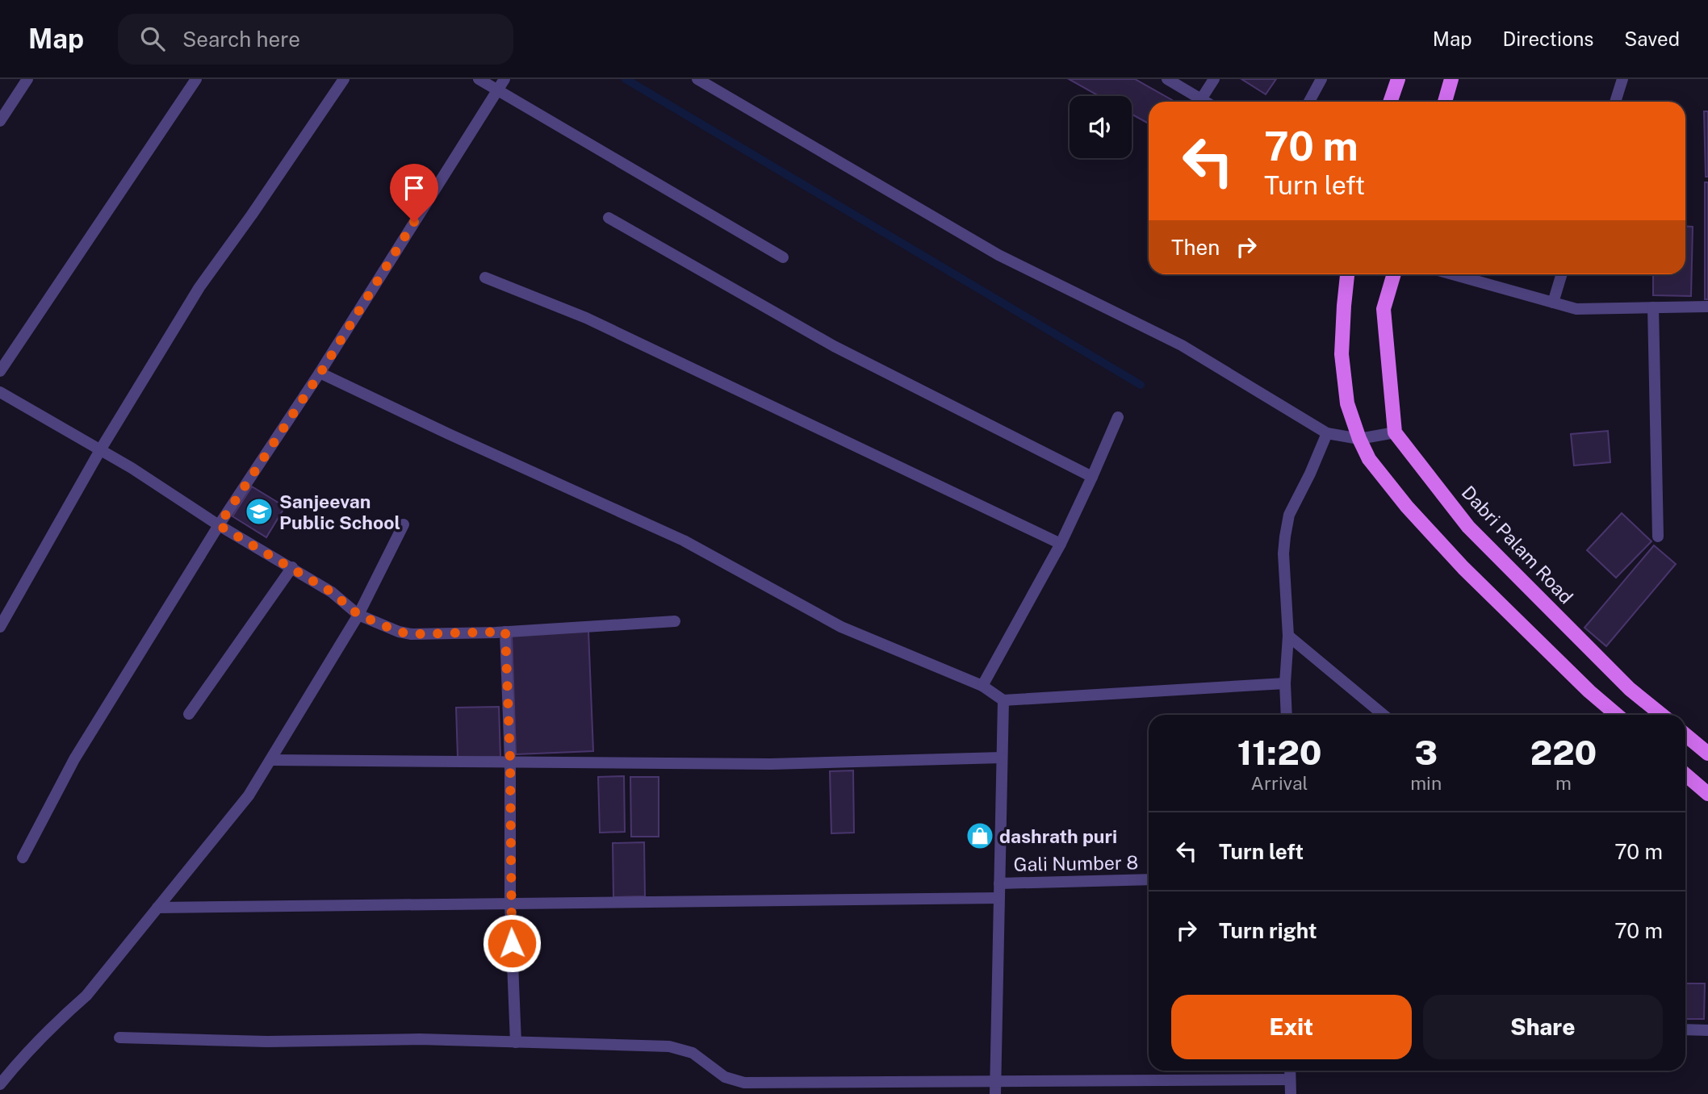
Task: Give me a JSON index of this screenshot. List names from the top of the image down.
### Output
{
  "streets": {
    "main road": ["Dabri Palam Road"],
    "street": ["Gali Number 8"]
  },
  "places": {
    "school or university": ["Sanjeevan Public School"],
    "shop": ["dashrath puri"]
  },
  "page": {
    "header": "Map",
    "search": "Search here",
    "nav": ["Map", "Directions", "Saved"],
    "turn": ["70 m", "Turn left"],
    "then": "Then",
    "eta": [
      "11:20",
      "Arrival",
      "3",
      "min",
      "220",
      "m"
    ],
    "list": [
      {
        "name": "Turn left",
        "value": "70 m"
      },
      {
        "name": "Turn right",
        "value": "70 m"
      }
    ],
    "buttons": ["Exit", "Share"]
  }
}
